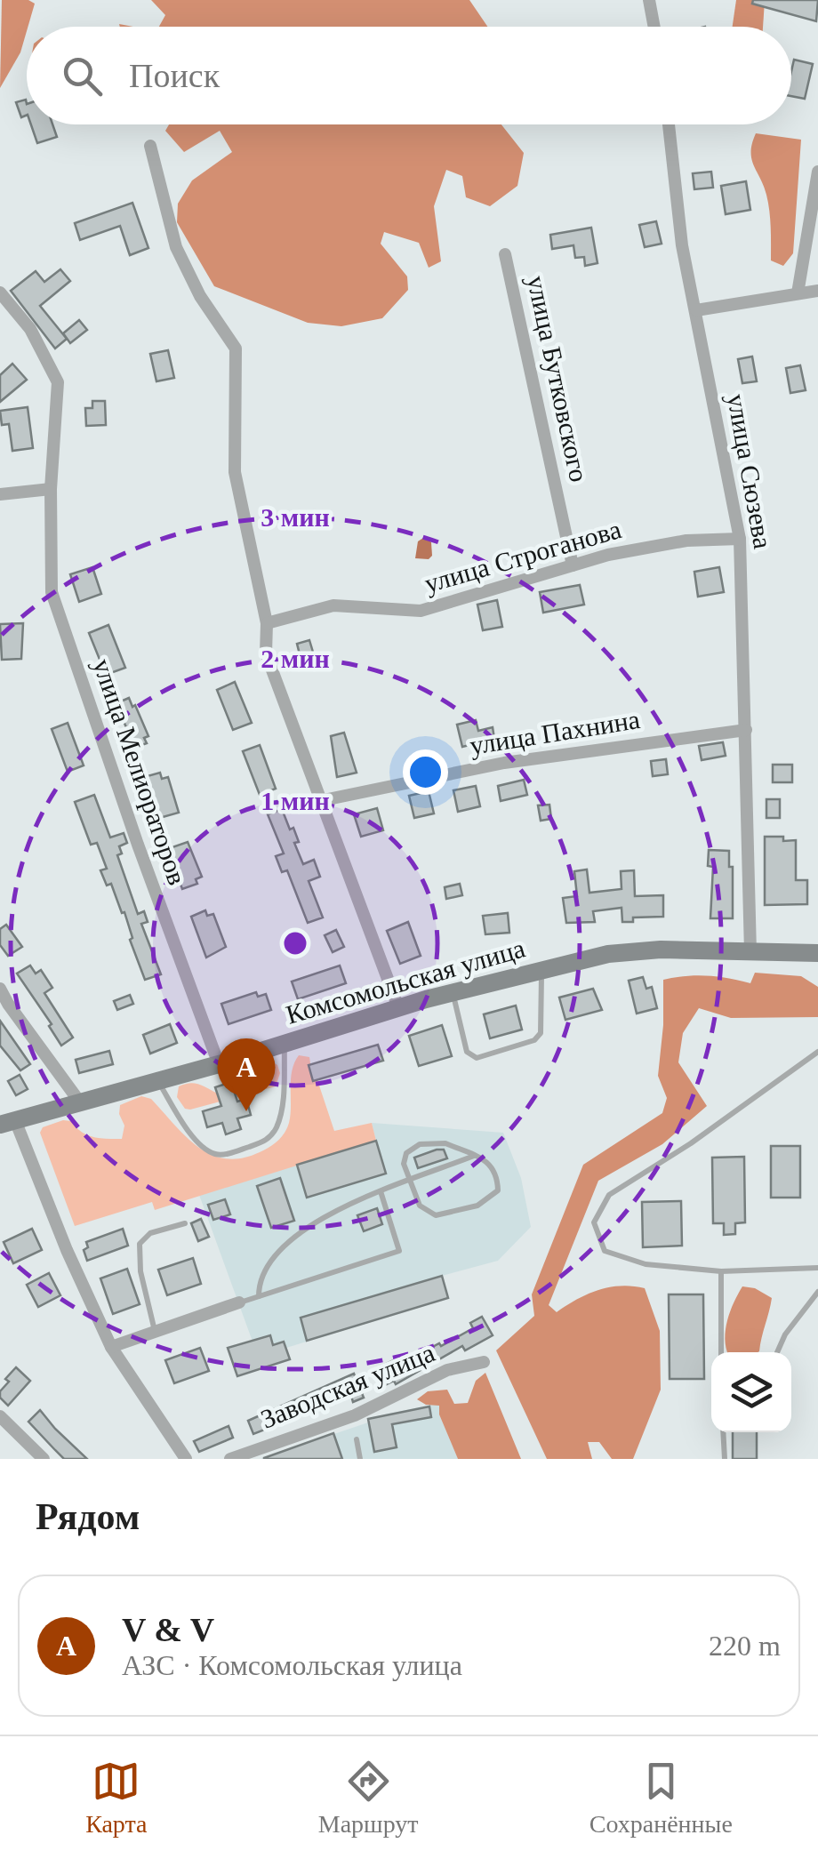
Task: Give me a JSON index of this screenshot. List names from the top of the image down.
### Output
{
  "streets": {
    "main road": ["Комсомольская улица"],
    "street": [
      "улица Бутковского",
      "улица Сюзева",
      "улица Строганова",
      "улица Пахнина",
      "улица Мелиораторов",
      "Заводская улица"
    ]
  },
  "crossings": [
    ["улица Бутковского", "улица Строганова"],
    ["улица Сюзева", "улица Строганова"],
    ["улица Сюзева", "улица Пахнина"],
    ["улица Сюзева", "Комсомольская улица"],
    ["улица Мелиораторов", "Комсомольская улица"]
  ],
  "page": {
    "search": "Поиск",
    "pins": "A",
    "heading": "Рядом",
    "list": [
      {
        "mark": "A",
        "name": "V & V",
        "note": "АЗС · Комсомольская улица",
        "value": "220 m"
      }
    ],
    "nav": ["Карта", "Маршрут", "Сохранённые"]
  },
  "rings": ["3 мин", "2 мин", "1 мин"]
}
